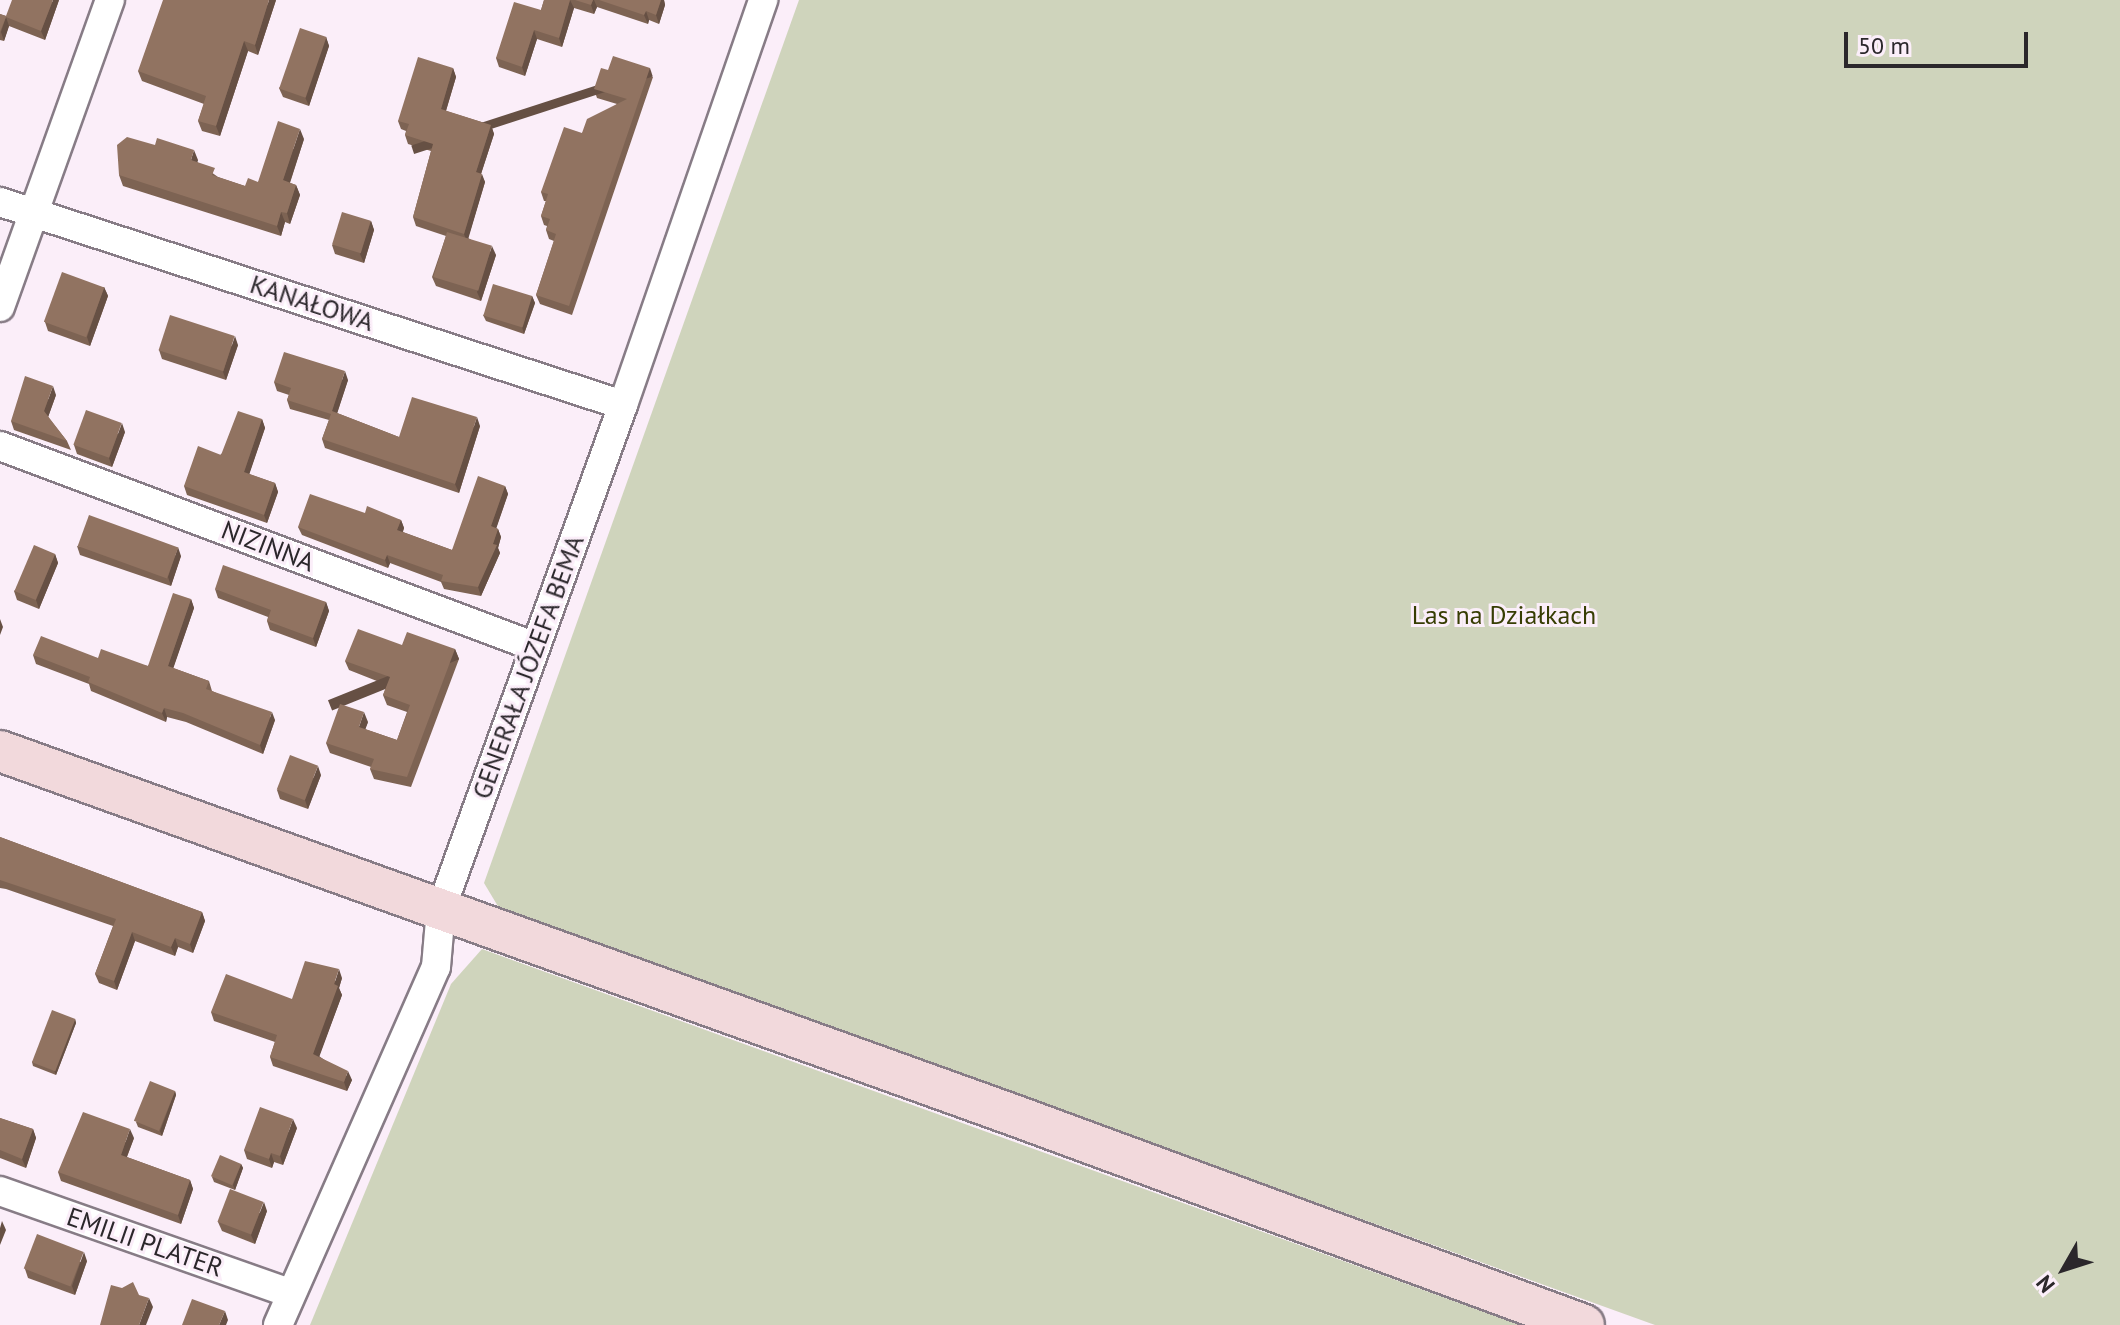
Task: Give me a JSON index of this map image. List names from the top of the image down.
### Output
{
  "streets": {
    "street": [
      "KANAŁOWA",
      "NIZINNA",
      "GENERAŁA JÓZEFA BEMA",
      "EMILII PLATER"
    ]
  },
  "crossings": [
    ["KANAŁOWA", "GENERAŁA JÓZEFA BEMA"],
    ["NIZINNA", "GENERAŁA JÓZEFA BEMA"],
    ["GENERAŁA JÓZEFA BEMA", "EMILII PLATER"]
  ],
  "parks": ["Las na Działkach"],
  "scale_bar": "50 m",
  "north": "bottom left"
}
